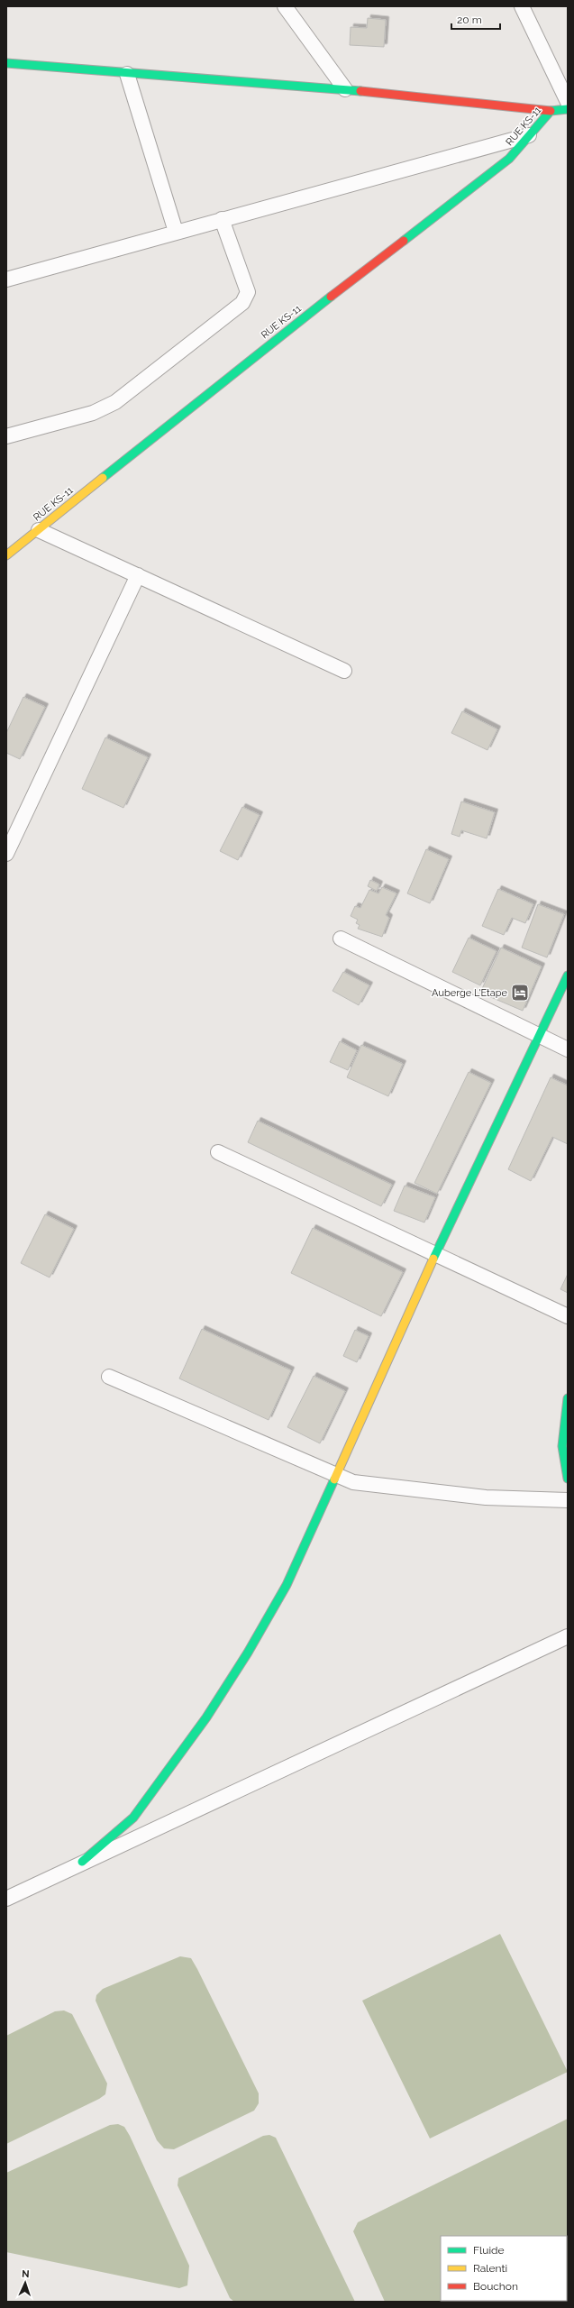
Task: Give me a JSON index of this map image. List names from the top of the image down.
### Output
{
  "streets": {
    "street": ["RUE KS-11"]
  },
  "places": {
    "hotel": ["Auberge L'Etape"]
  },
  "legend": ["Fluide", "Ralenti", "Bouchon"],
  "scale_bar": "20 m",
  "north": "top"
}
